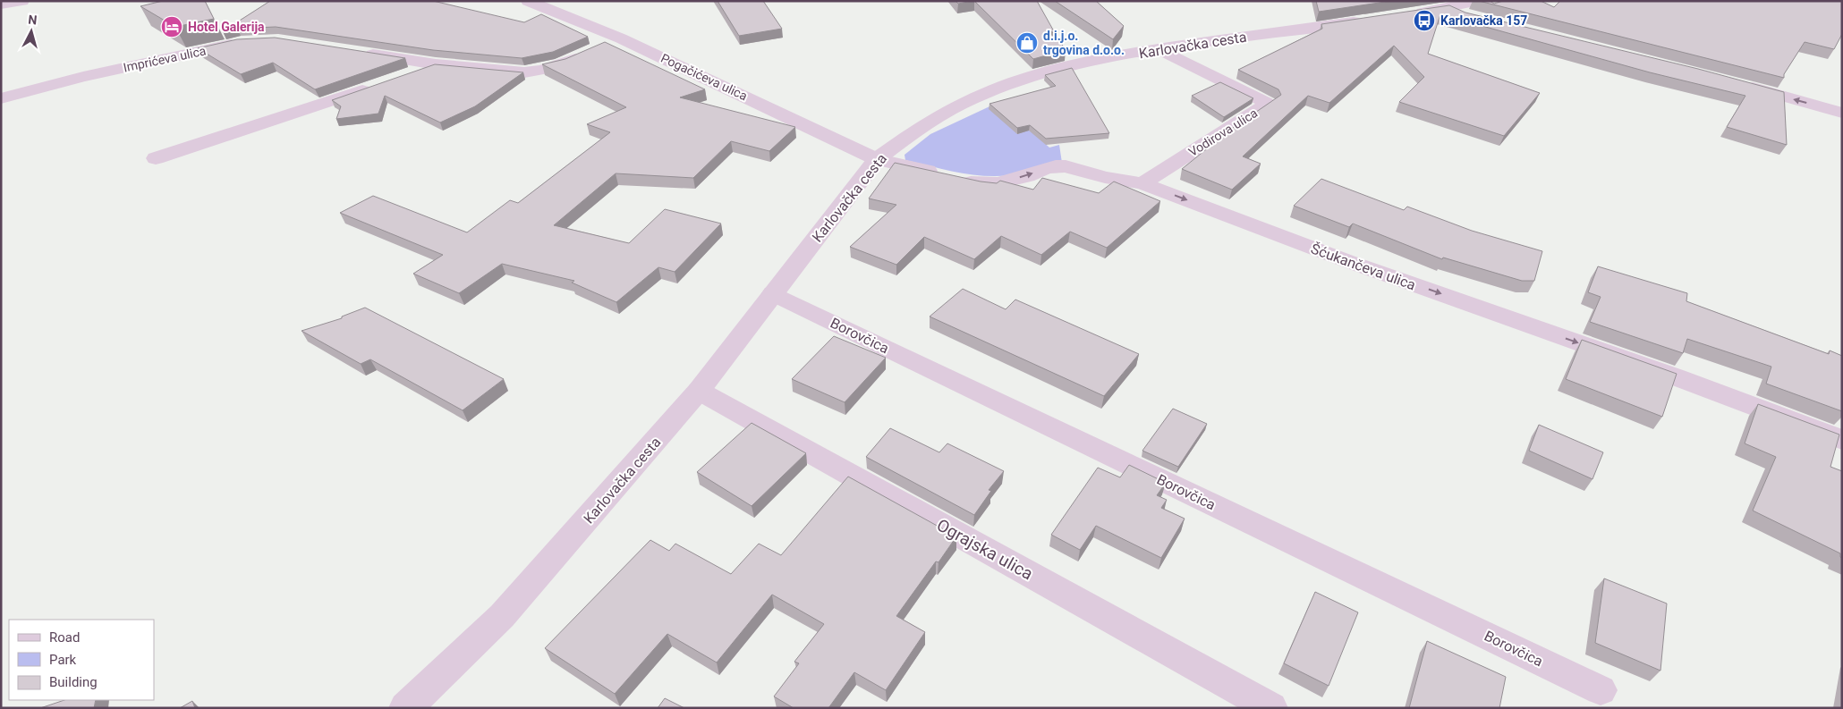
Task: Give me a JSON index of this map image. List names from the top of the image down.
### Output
{
  "streets": {
    "street": [
      "Karlovačka cesta",
      "Imprićeva ulica",
      "Pogačićeva ulica",
      "Vodirova ulica",
      "Šćukančeva ulica",
      "Borovčica",
      "Ograjska ulica"
    ]
  },
  "crossings": [
    ["Karlovačka cesta", "Pogačićeva ulica"],
    ["Karlovačka cesta", "Vodirova ulica"],
    ["Karlovačka cesta", "Šćukančeva ulica"],
    ["Karlovačka cesta", "Borovčica"],
    ["Karlovačka cesta", "Ograjska ulica"],
    ["Pogačićeva ulica", "Šćukančeva ulica"],
    ["Vodirova ulica", "Šćukančeva ulica"]
  ],
  "one_way": ["Šćukančeva ulica"],
  "places": {
    "bus stop": ["Karlovačka 157"],
    "hotel": ["Hotel Galerija"],
    "shop": ["d.i.j.o. trgovina d.o.o."]
  },
  "legend": ["Road", "Park", "Building"],
  "north": "top"
}
